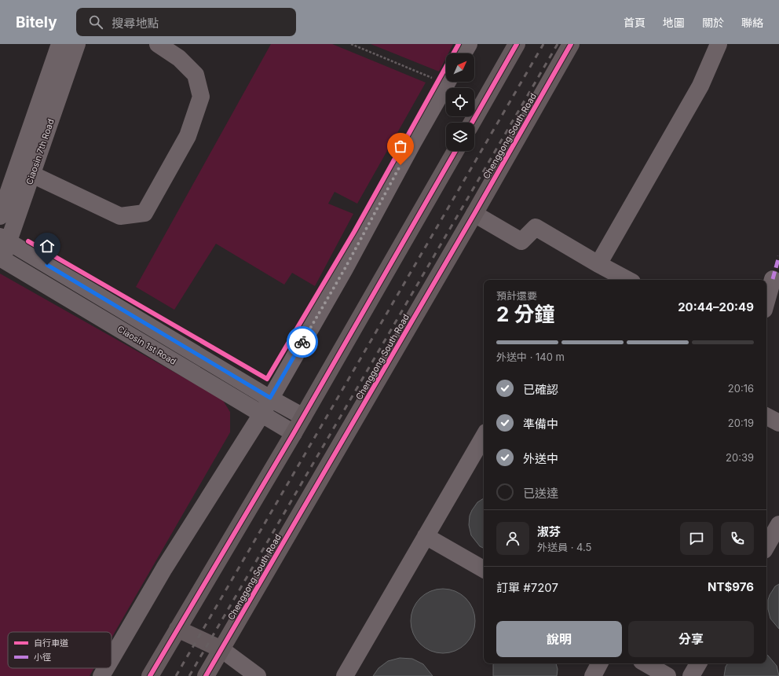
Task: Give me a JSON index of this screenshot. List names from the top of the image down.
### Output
{
  "streets": {
    "main road": ["Chenggong South Road"],
    "street": ["Ciaosin 7th Road", "Ciaosin 1st Road"]
  },
  "crossings": [
    ["Ciaosin 7th Road", "Ciaosin 1st Road"]
  ],
  "legend": ["自行車道", "小徑"],
  "north": "top right",
  "page": {
    "header": "Bitely",
    "search": "搜尋地點",
    "nav": [
      "首頁",
      "地圖",
      "關於",
      "聯絡"
    ],
    "heading": ["2 分鐘", "預計還要", "20:44–20:49"],
    "panel": [
      "淑芬",
      "外送員 · 4.5",
      "訂單 #7207",
      "NT$976"
    ],
    "bar": "外送中 · 140 m",
    "list": [
      ["已確認", "20:16"],
      ["準備中", "20:19"],
      ["外送中", "20:39"],
      "已送達"
    ],
    "buttons": ["說明", "分享"]
  }
}
